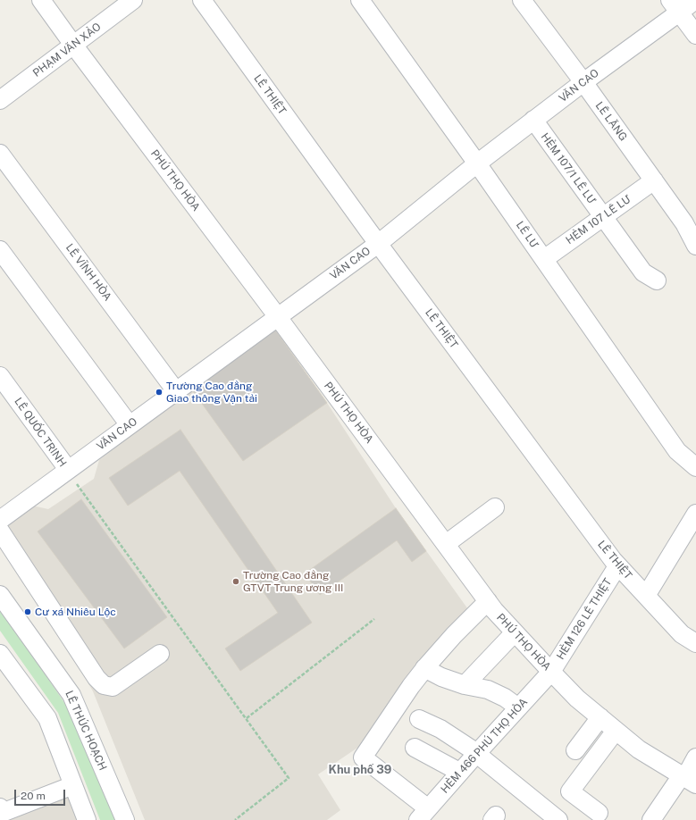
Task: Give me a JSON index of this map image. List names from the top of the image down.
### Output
{
  "streets": {
    "street": [
      "PHẠM VĂN XẢO",
      "VĂN CAO",
      "LÊ THIỆT",
      "LÊ LĂNG",
      "HẺM 107/1 LÊ LƯ",
      "PHÚ THỌ HÒA",
      "HẺM 107 LÊ LƯ",
      "LÊ LƯ",
      "LÊ VĨNH HÒA",
      "LÊ QUỐC TRINH",
      "HẺM 126 LÊ THIỆT",
      "LÊ THÚC HOẠCH",
      "HẺM 466 PHÚ THỌ HÒA"
    ]
  },
  "crossings": [
    ["PHẠM VĂN XẢO", "PHÚ THỌ HÒA"],
    ["VĂN CAO", "LÊ THIỆT"],
    ["VĂN CAO", "LÊ LĂNG"],
    ["VĂN CAO", "HẺM 107/1 LÊ LƯ"],
    ["VĂN CAO", "PHÚ THỌ HÒA"],
    ["VĂN CAO", "LÊ LƯ"],
    ["VĂN CAO", "LÊ VĨNH HÒA"],
    ["VĂN CAO", "LÊ QUỐC TRINH"],
    ["LÊ THIỆT", "HẺM 126 LÊ THIỆT"],
    ["LÊ LĂNG", "HẺM 107 LÊ LƯ"],
    ["HẺM 107/1 LÊ LƯ", "HẺM 107 LÊ LƯ"],
    ["PHÚ THỌ HÒA", "HẺM 126 LÊ THIỆT"],
    ["PHÚ THỌ HÒA", "HẺM 466 PHÚ THỌ HÒA"],
    ["HẺM 107 LÊ LƯ", "LÊ LƯ"],
    ["HẺM 126 LÊ THIỆT", "HẺM 466 PHÚ THỌ HÒA"]
  ],
  "districts": ["Khu phố 39"],
  "places": ["Trường Cao đẳng Giao thông Vận tải", "Trường Cao đẳng GTVT Trung ương III", "Cư xá Nhiêu Lộc"],
  "scale_bar": "20 m"
}
